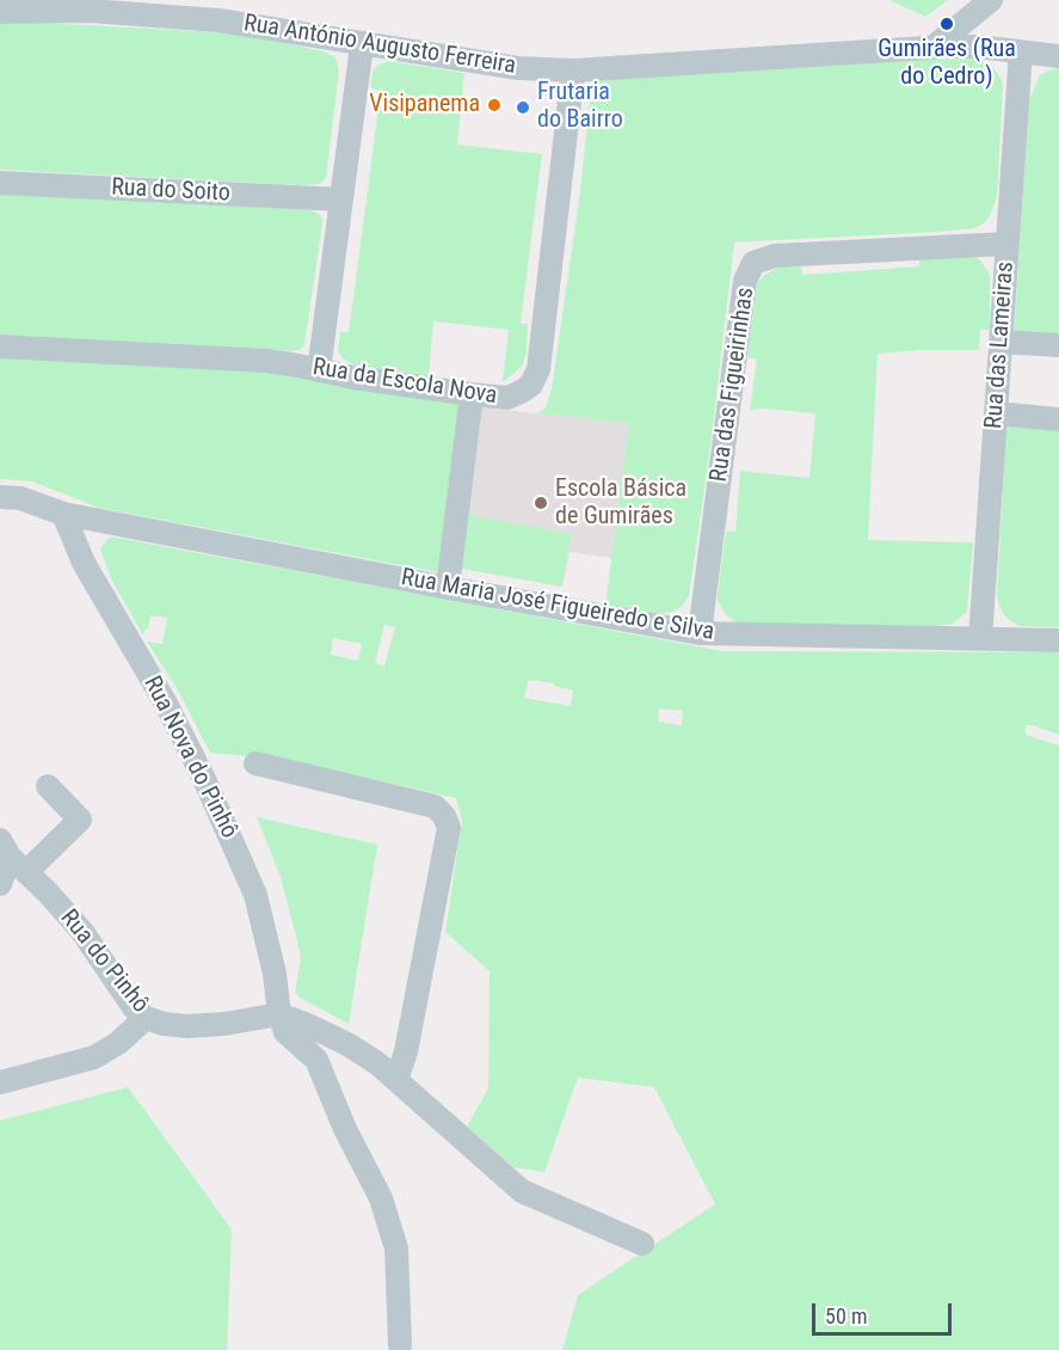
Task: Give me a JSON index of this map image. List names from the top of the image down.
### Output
{
  "streets": {
    "street": [
      "Rua António Augusto Ferreira",
      "Rua do Soito",
      "Rua das Lameiras",
      "Rua da Escola Nova",
      "Rua das Figueirinhas",
      "Rua Maria José Figueiredo e Silva",
      "Rua Nova do Pinhô",
      "Rua do Pinhô"
    ]
  },
  "crossings": [
    ["Rua António Augusto Ferreira", "Rua das Lameiras"],
    ["Rua António Augusto Ferreira", "Rua da Escola Nova"],
    ["Rua das Lameiras", "Rua das Figueirinhas"],
    ["Rua das Lameiras", "Rua Maria José Figueiredo e Silva"],
    ["Rua das Figueirinhas", "Rua Maria José Figueiredo e Silva"],
    ["Rua Maria José Figueiredo e Silva", "Rua Nova do Pinhô"],
    ["Rua Nova do Pinhô", "Rua do Pinhô"]
  ],
  "places": [
    "Gumirães (Rua do Cedro)",
    "Visipanema",
    "Frutaria do Bairro",
    "Escola Básica de Gumirães"
  ],
  "scale_bar": "50 m"
}
